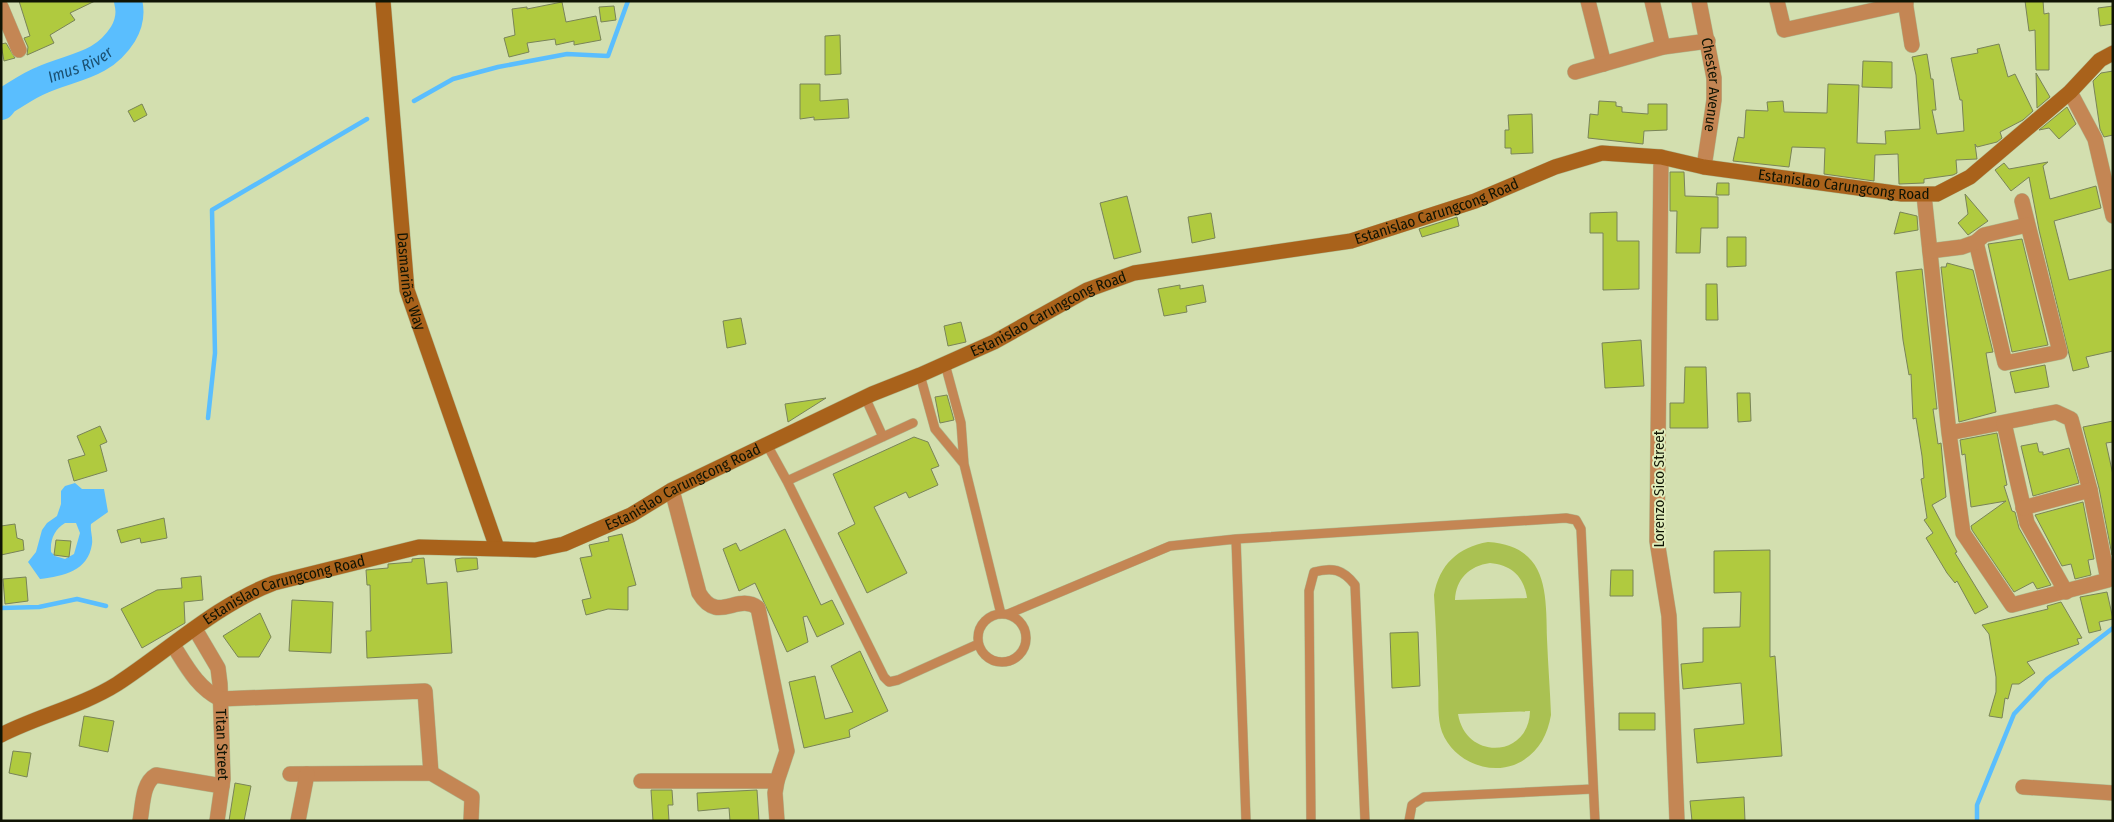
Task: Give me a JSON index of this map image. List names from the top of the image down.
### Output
{
  "streets": {
    "street": [
      "Chester Avenue",
      "Estanislao Carungcong Road",
      "Dasmariñas Way",
      "Lorenzo Sico Street",
      "Titan Street"
    ]
  },
  "crossings": [
    ["Chester Avenue", "Estanislao Carungcong Road"],
    ["Estanislao Carungcong Road", "Dasmariñas Way"],
    ["Estanislao Carungcong Road", "Lorenzo Sico Street"],
    ["Estanislao Carungcong Road", "Titan Street"]
  ],
  "water": ["Imus River"]
}
